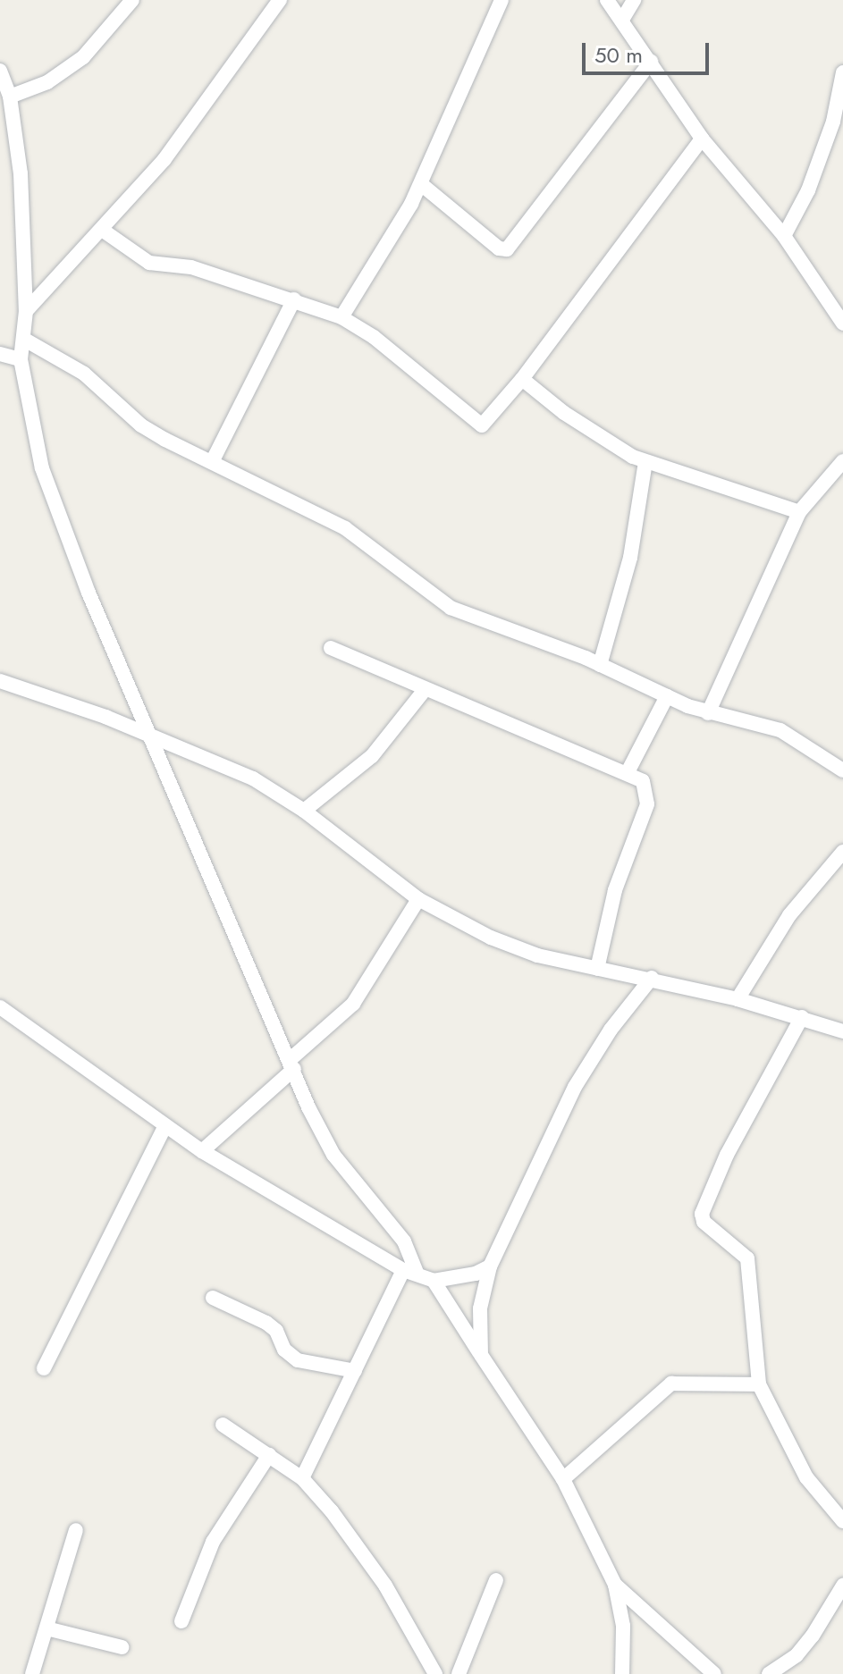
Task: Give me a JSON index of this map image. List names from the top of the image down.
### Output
{
  "scale_bar": "50 m"
}
